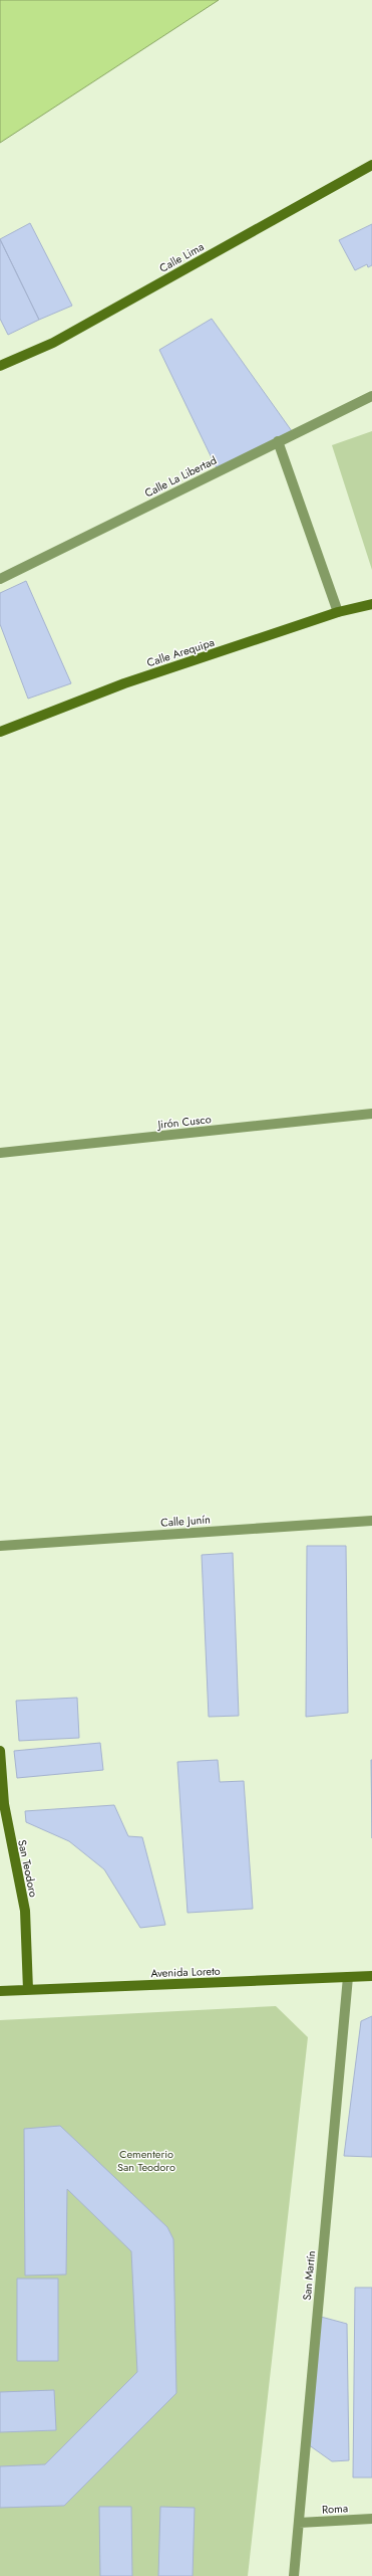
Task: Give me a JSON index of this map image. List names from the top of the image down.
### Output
{
  "streets": {
    "street": [
      "Calle Lima",
      "Calle La Libertad",
      "Calle Arequipa",
      "Jirón Cusco",
      "Calle Junín",
      "San Teodoro",
      "Avenida Loreto",
      "San Martín",
      "Roma"
    ]
  },
  "crossings": [
    ["San Teodoro", "Avenida Loreto"],
    ["Avenida Loreto", "San Martín"],
    ["San Martín", "Roma"]
  ],
  "parks": ["Cementerio San Teodoro"]
}
